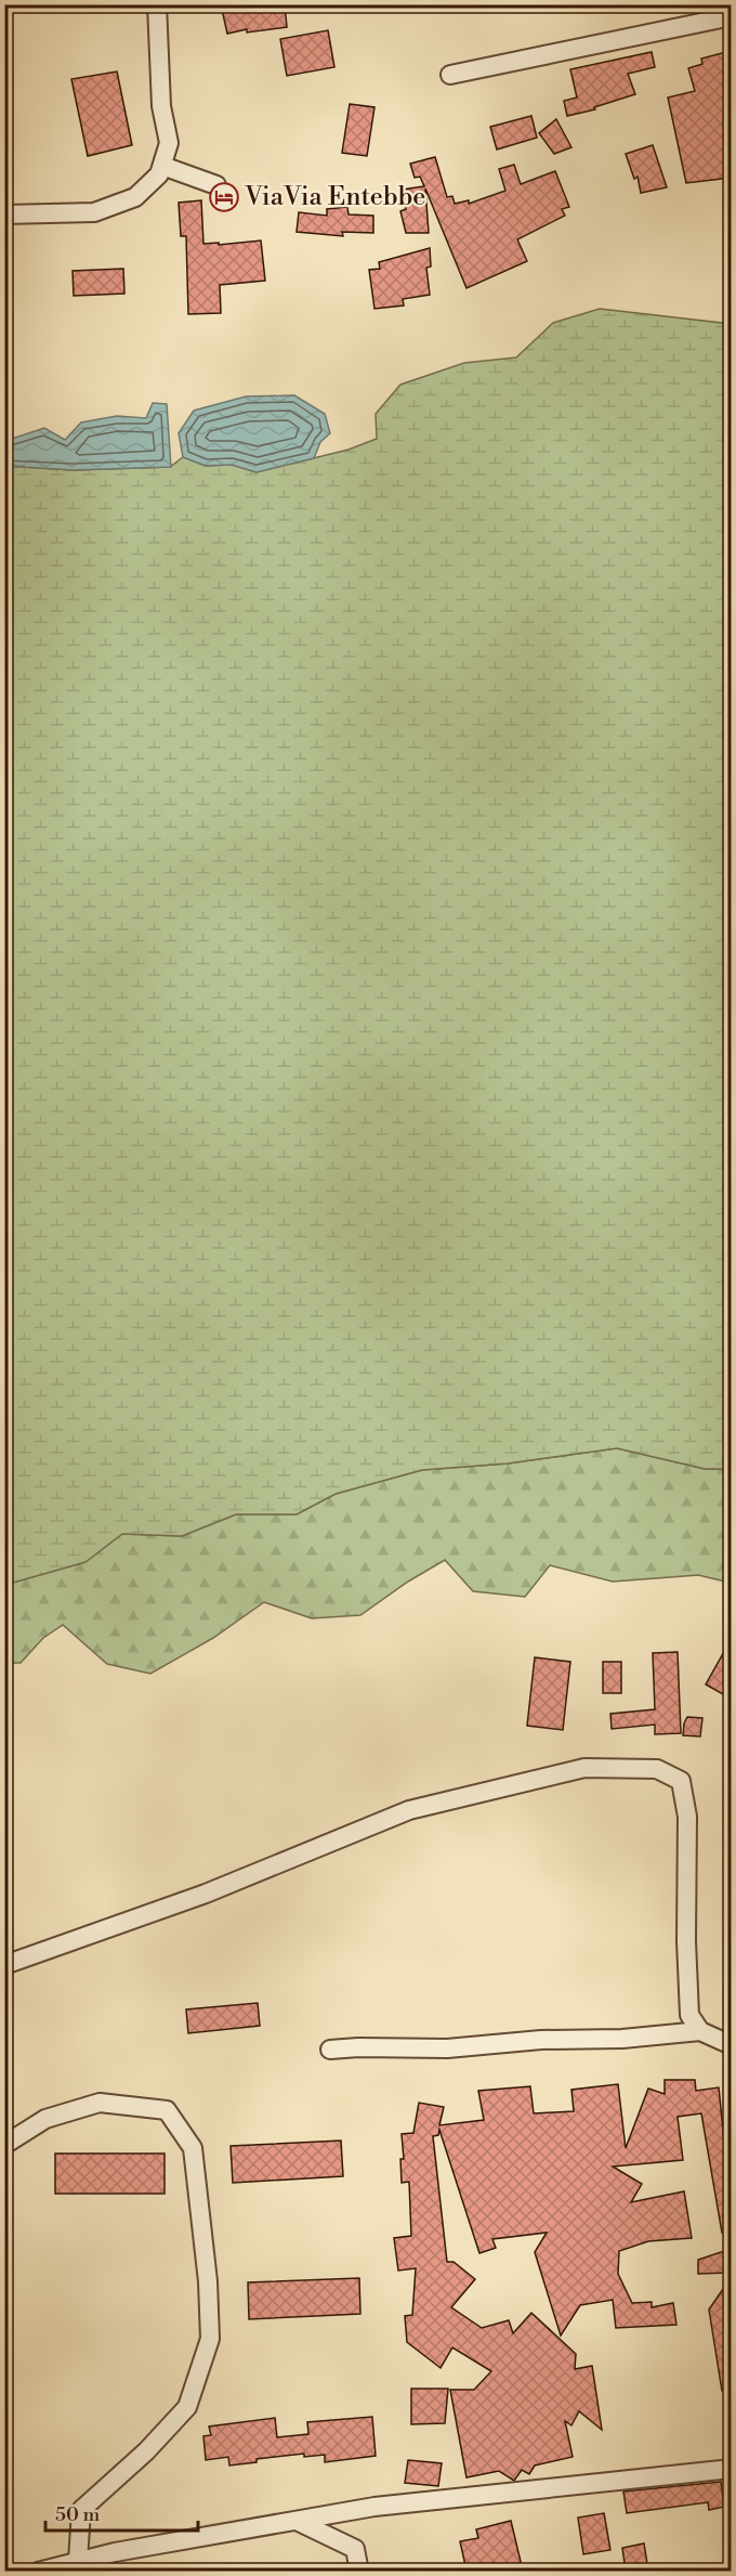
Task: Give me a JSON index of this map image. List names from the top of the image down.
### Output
{
  "places": {
    "hotel": ["ViaVia Entebbe"]
  },
  "scale_bar": "50 m"
}
